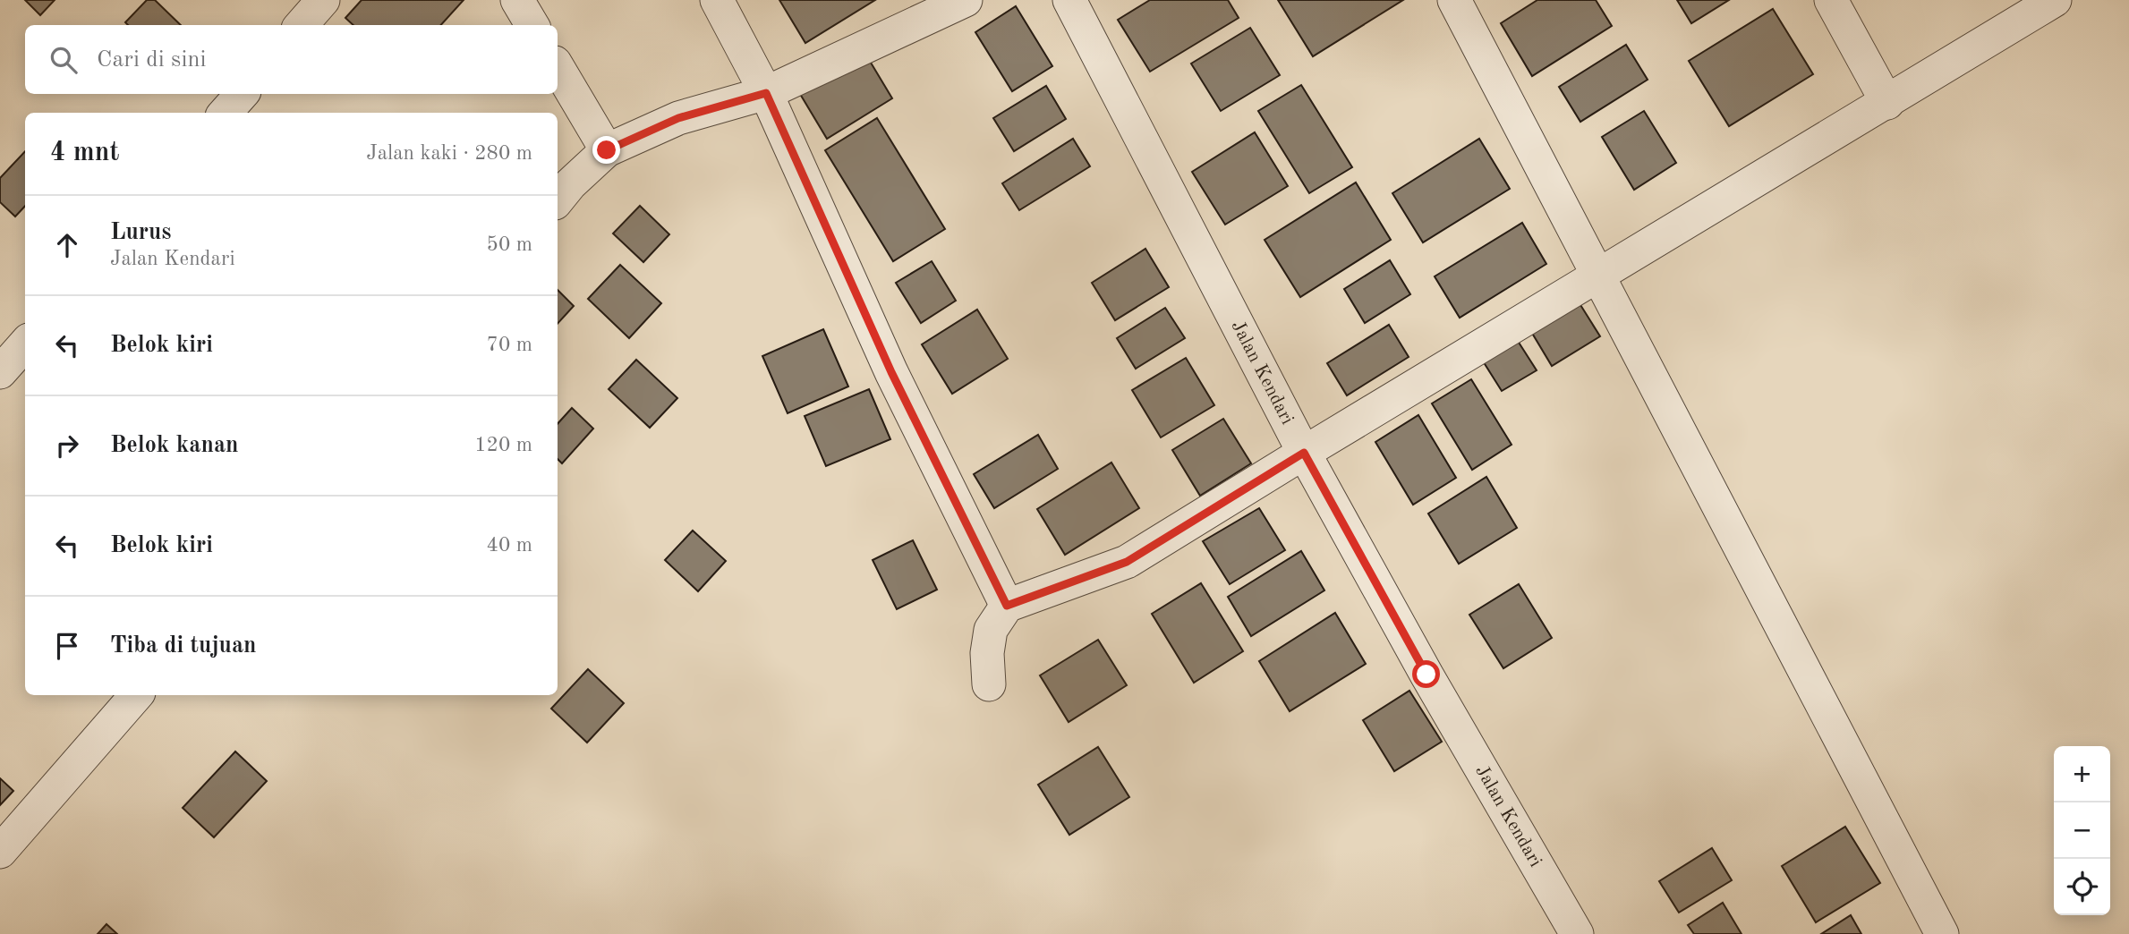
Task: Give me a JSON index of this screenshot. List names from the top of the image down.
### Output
{
  "streets": {
    "street": ["Jalan Kendari"]
  },
  "page": {
    "search": "Cari di sini",
    "heading": ["4 mnt", "Jalan kaki · 280 m"],
    "list": [
      ["Lurus", "Jalan Kendari", "50 m"],
      ["Belok kiri", "70 m"],
      ["Belok kanan", "120 m"],
      ["Belok kiri", "40 m"],
      "Tiba di tujuan"
    ],
    "map_buttons": ["+", "−"]
  }
}
